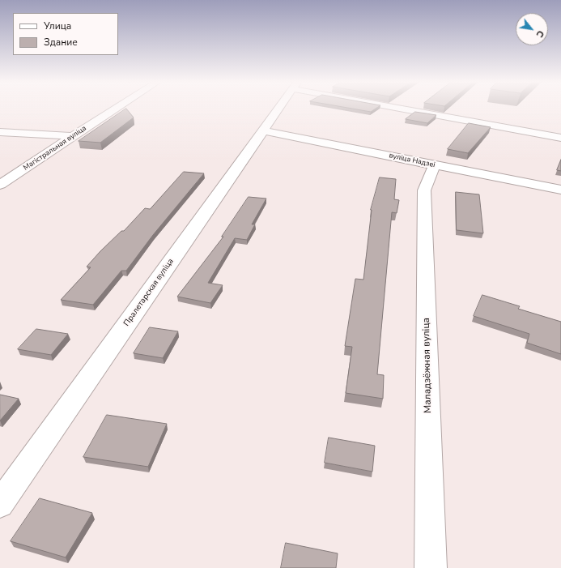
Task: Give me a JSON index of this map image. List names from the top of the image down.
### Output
{
  "streets": {
    "street": [
      "Магістральная вуліца",
      "вуліца Надзеі",
      "Пралетарская вуліца",
      "Маладзёжная вуліца"
    ]
  },
  "crossings": [
    ["вуліца Надзеі", "Пралетарская вуліца"],
    ["вуліца Надзеі", "Маладзёжная вуліца"]
  ],
  "legend": ["Улица", "Здание"],
  "north": "bottom right"
}
